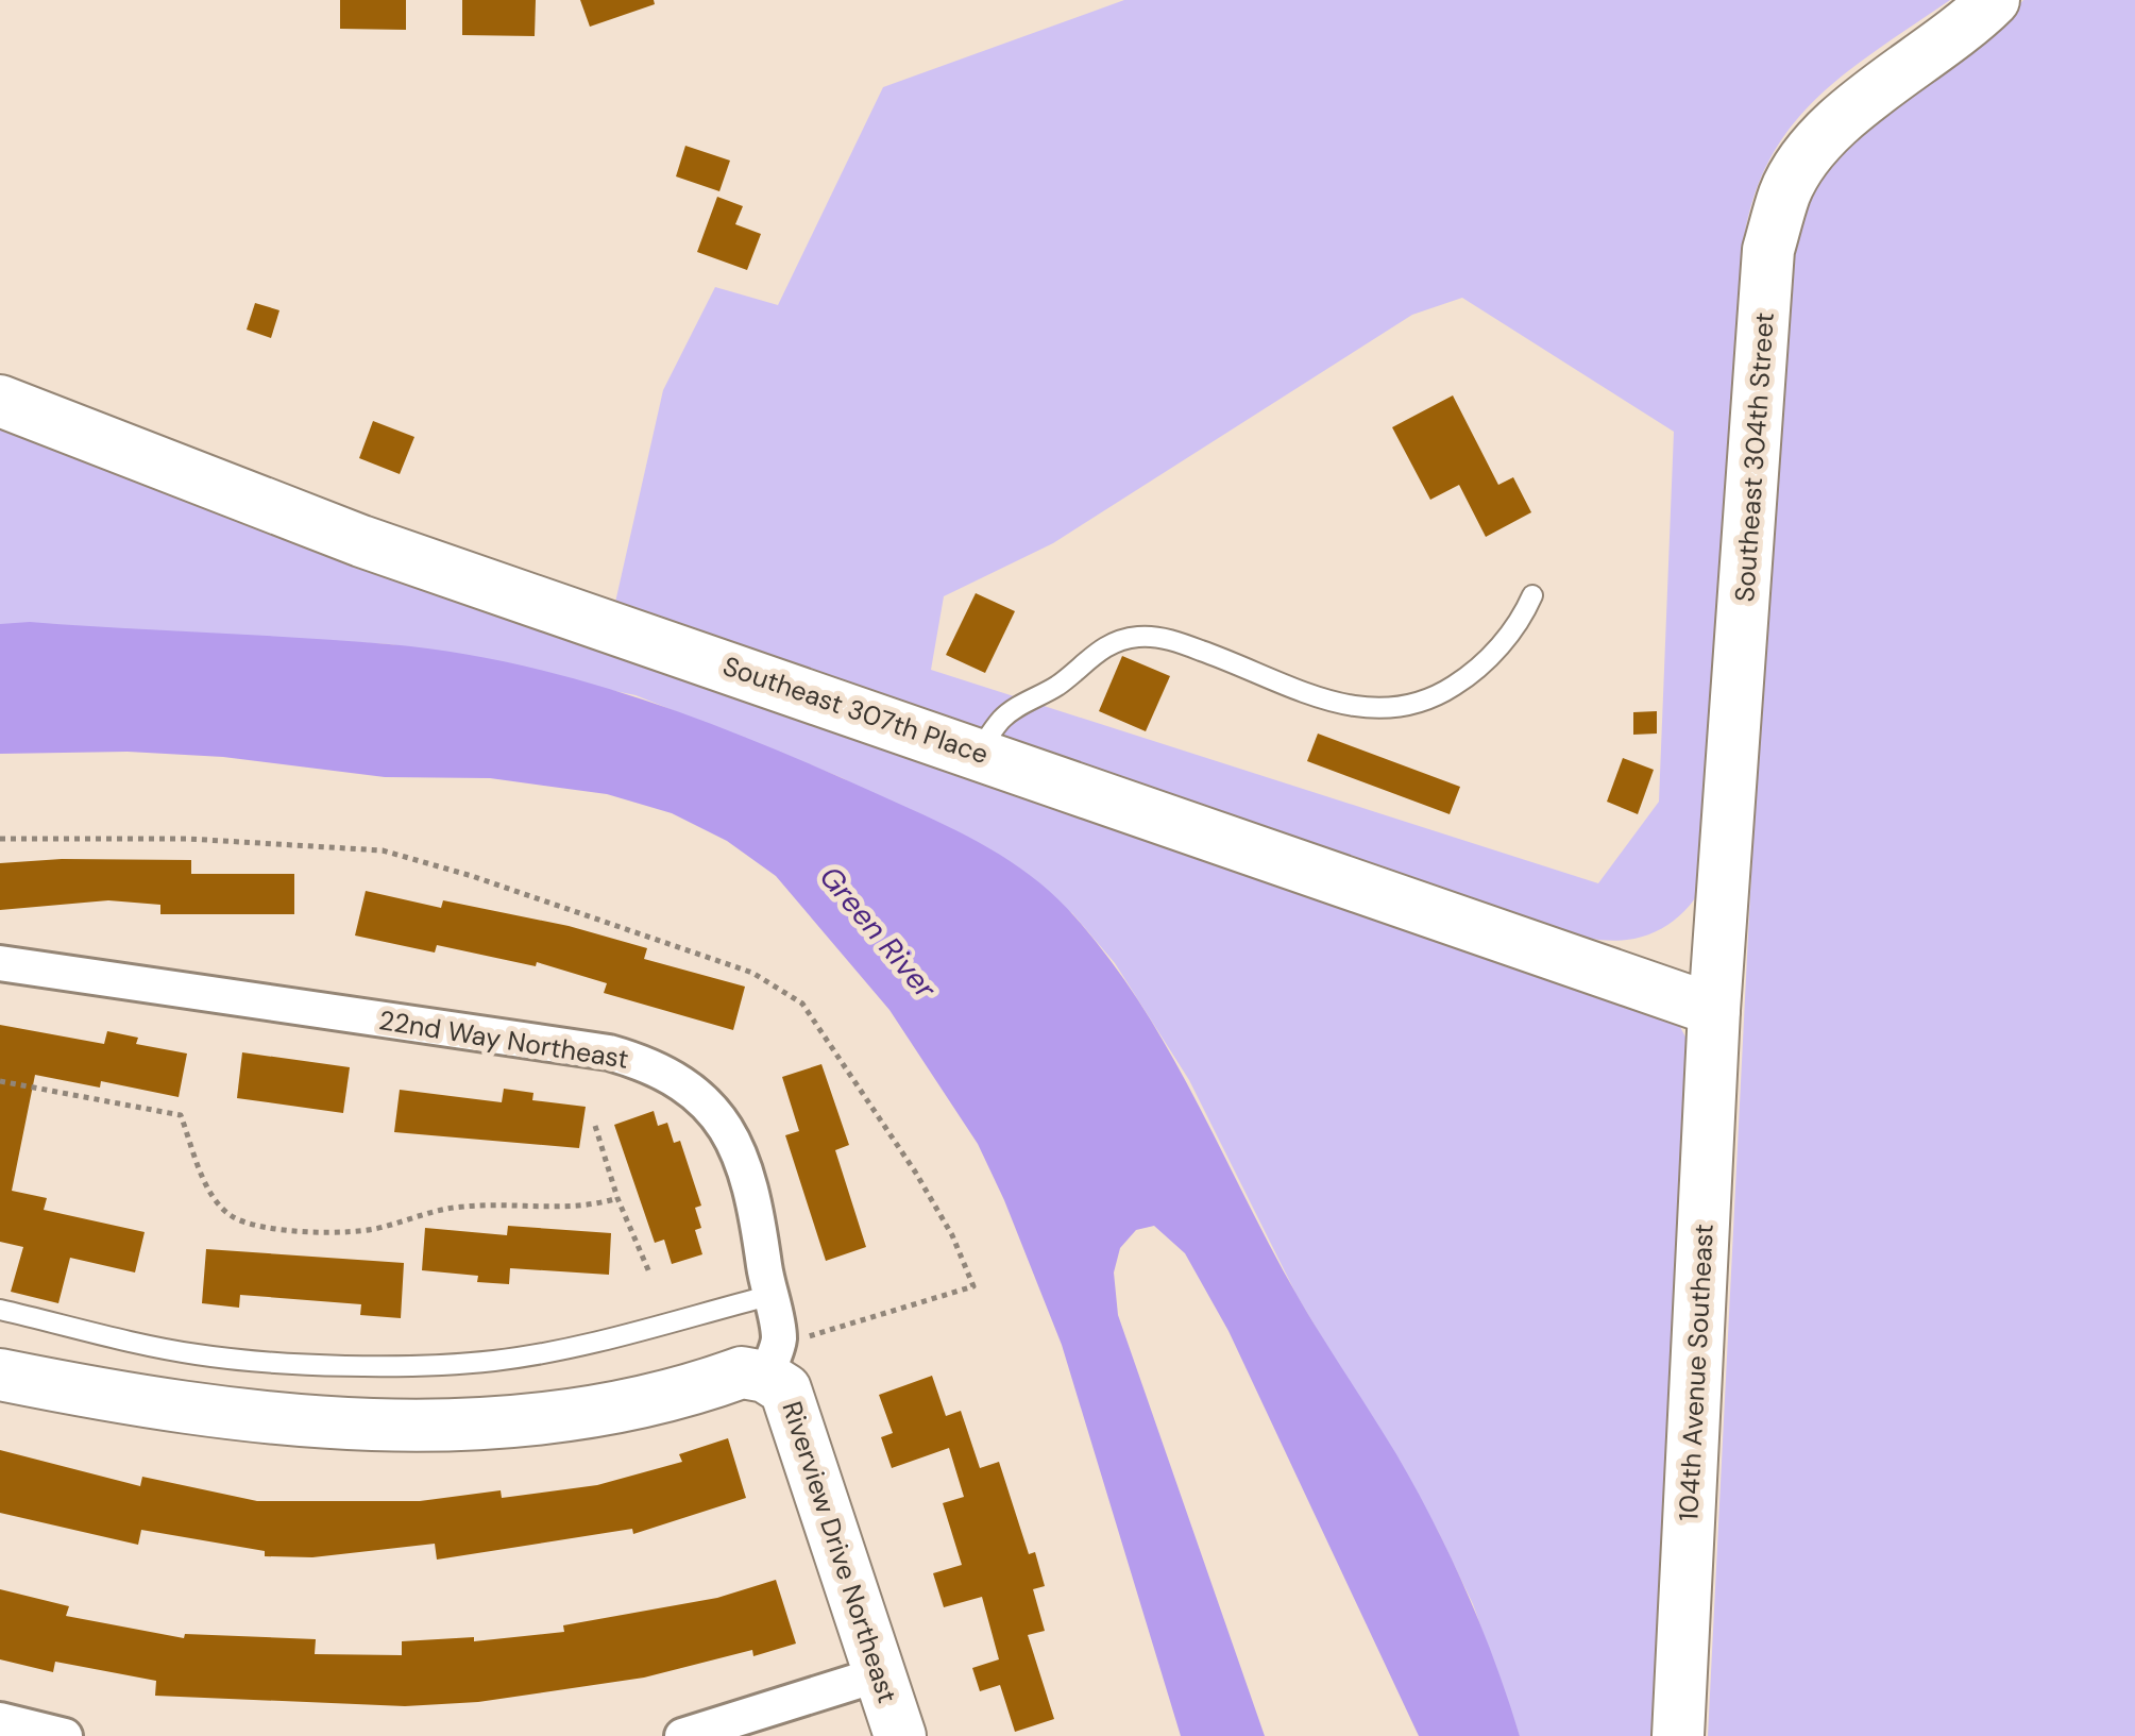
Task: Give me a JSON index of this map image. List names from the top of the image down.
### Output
{
  "streets": {
    "street": [
      "Southeast 304th Street",
      "Southeast 307th Place",
      "22nd Way Northeast",
      "104th Avenue Southeast",
      "Riverview Drive Northeast"
    ]
  },
  "crossings": [
    ["Southeast 304th Street", "Southeast 307th Place"],
    ["Southeast 304th Street", "104th Avenue Southeast"],
    ["Southeast 307th Place", "104th Avenue Southeast"],
    ["22nd Way Northeast", "Riverview Drive Northeast"]
  ],
  "water": ["Green River"]
}
